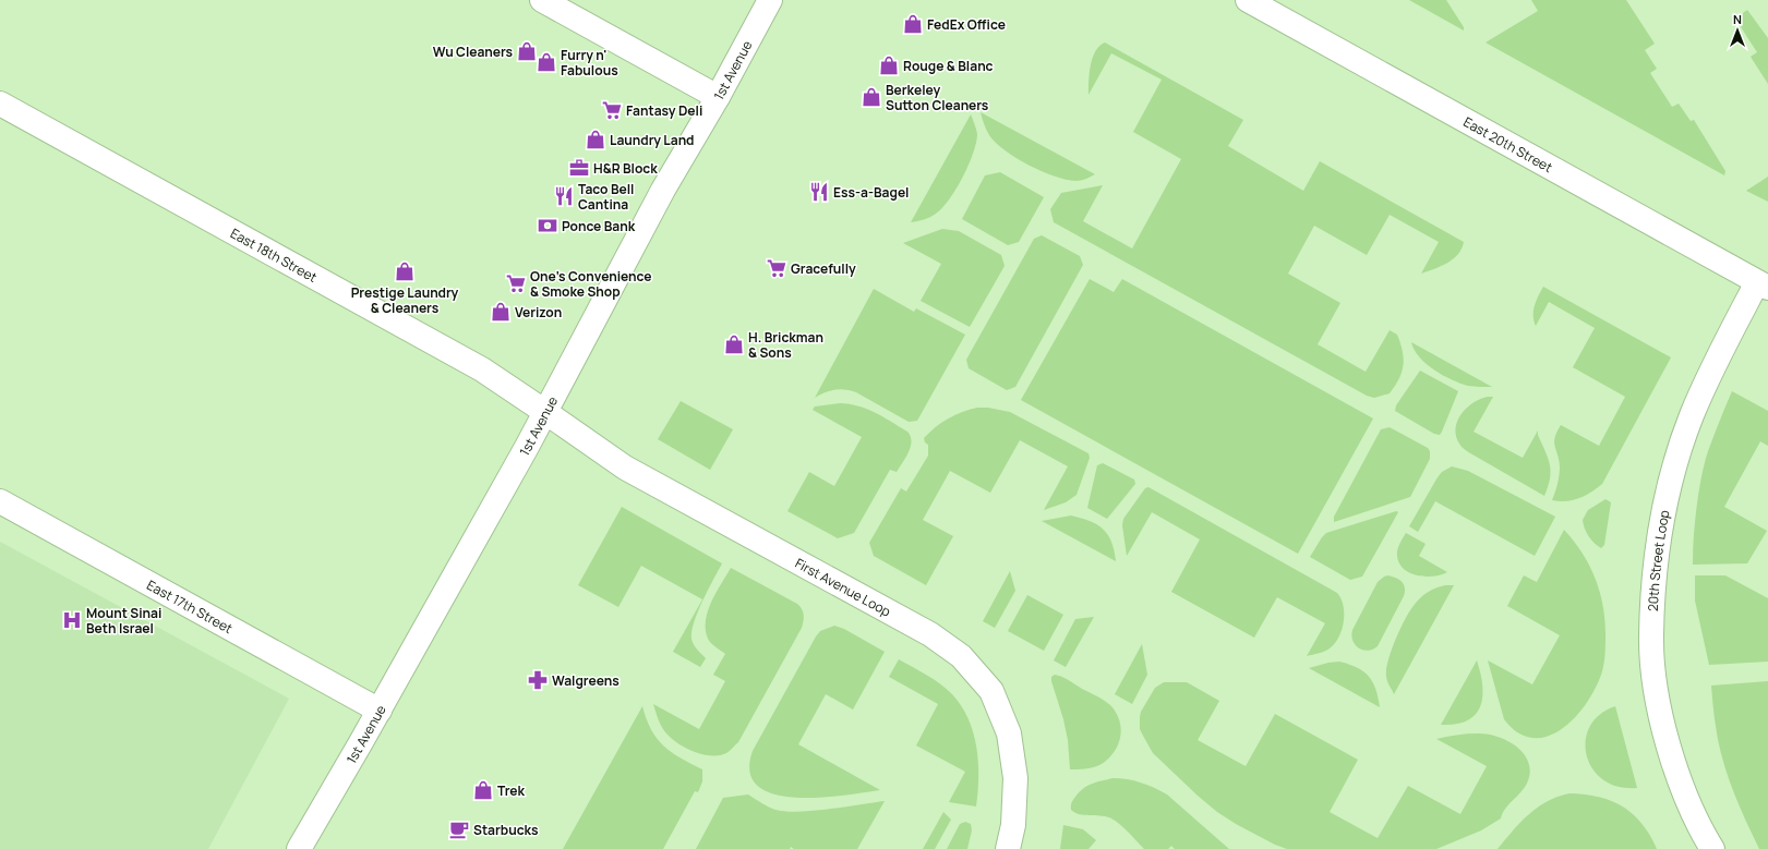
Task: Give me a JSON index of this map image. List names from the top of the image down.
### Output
{
  "streets": {
    "street": [
      "1st Avenue",
      "East 20th Street",
      "East 18th Street",
      "20th Street Loop",
      "First Avenue Loop",
      "East 17th Street"
    ]
  },
  "crossings": [
    ["1st Avenue", "East 18th Street"],
    ["1st Avenue", "First Avenue Loop"],
    ["1st Avenue", "East 17th Street"],
    ["East 20th Street", "20th Street Loop"],
    ["East 18th Street", "First Avenue Loop"]
  ],
  "places": {
    "shop": [
      "FedEx Office",
      "Wu Cleaners",
      "Furry n' Fabulous",
      "Rouge & Blanc",
      "Berkeley Sutton Cleaners",
      "Laundry Land",
      "Prestige Laundry & Cleaners",
      "Verizon",
      "H. Brickman & Sons",
      "Trek"
    ],
    "supermarket": ["Fantasy Deli", "Gracefully", "One's Convenience & Smoke Shop"],
    "office": ["H&R Block"],
    "restaurant": ["Ess-a-Bagel", "Taco Bell Cantina"],
    "bank": ["Ponce Bank"],
    "hospital": ["Mount Sinai Beth Israel"],
    "pharmacy": ["Walgreens"],
    "cafe": ["Starbucks"]
  },
  "north": "top"
}
